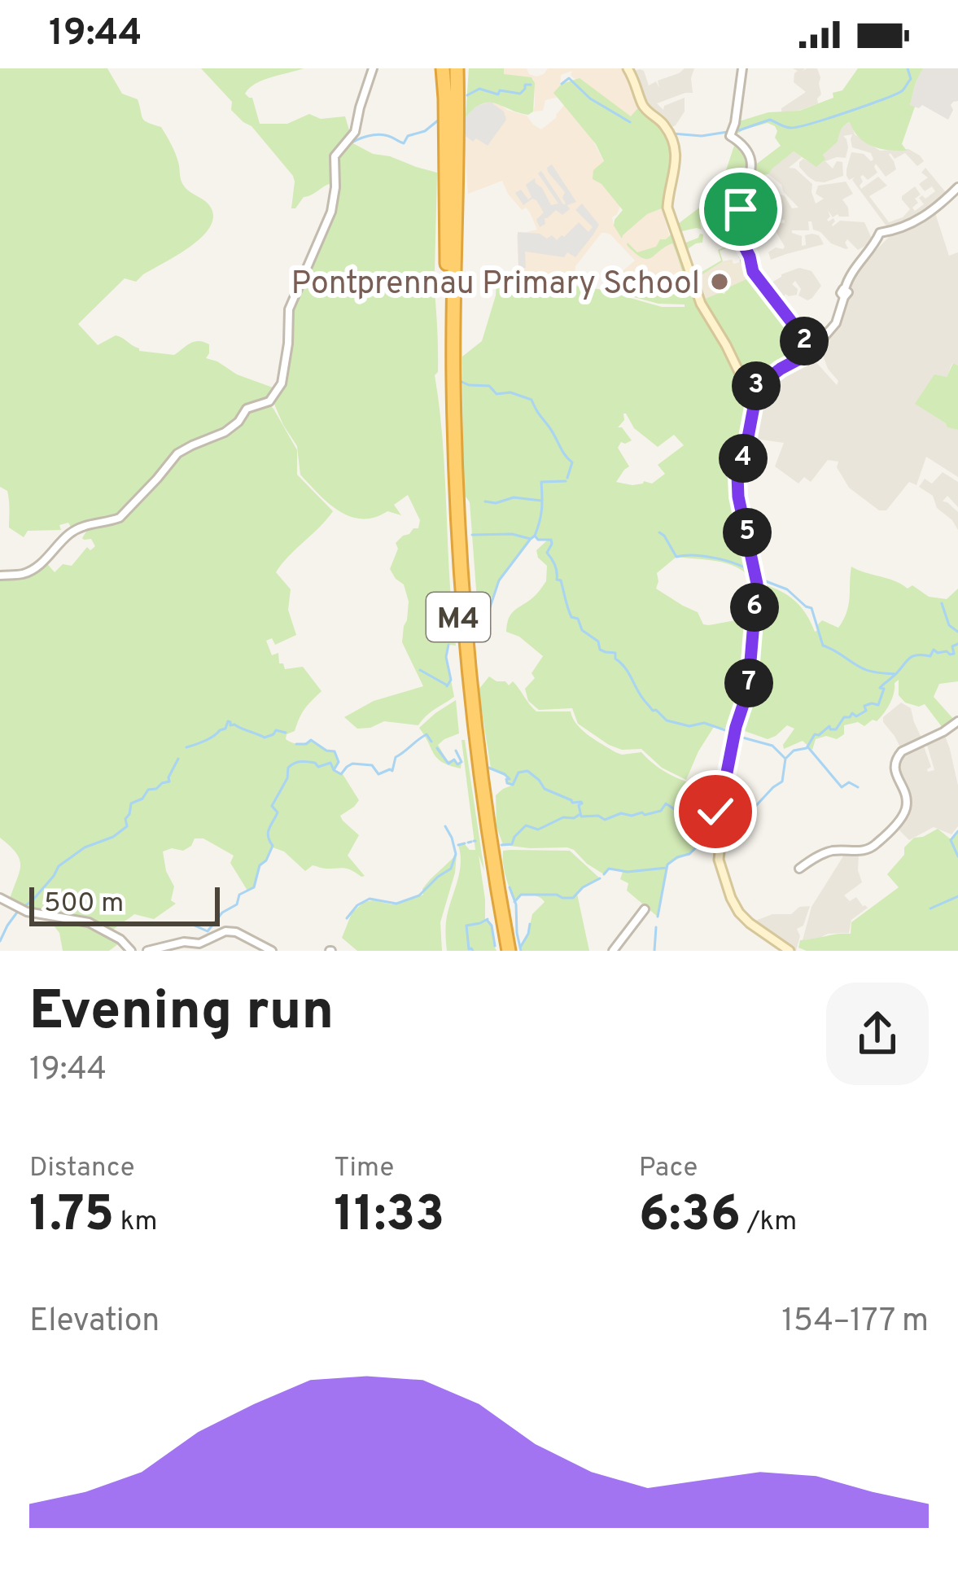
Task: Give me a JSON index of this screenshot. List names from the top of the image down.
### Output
{
  "streets": {
    "highway": ["M4"]
  },
  "places": ["Pontprennau Primary School"],
  "scale_bar": "500 m",
  "page": {
    "status": "19:44",
    "pins": [
      "2",
      "3",
      "4",
      "5",
      "6",
      "7"
    ],
    "scale": "500 m",
    "heading": ["Evening run", "19:44"],
    "stats": [
      ["Distance", "1.75 km"],
      ["Time", "11:33"],
      ["Pace", "6:36 /km"]
    ],
    "chart": ["Elevation", "154–177 m"]
  }
}
